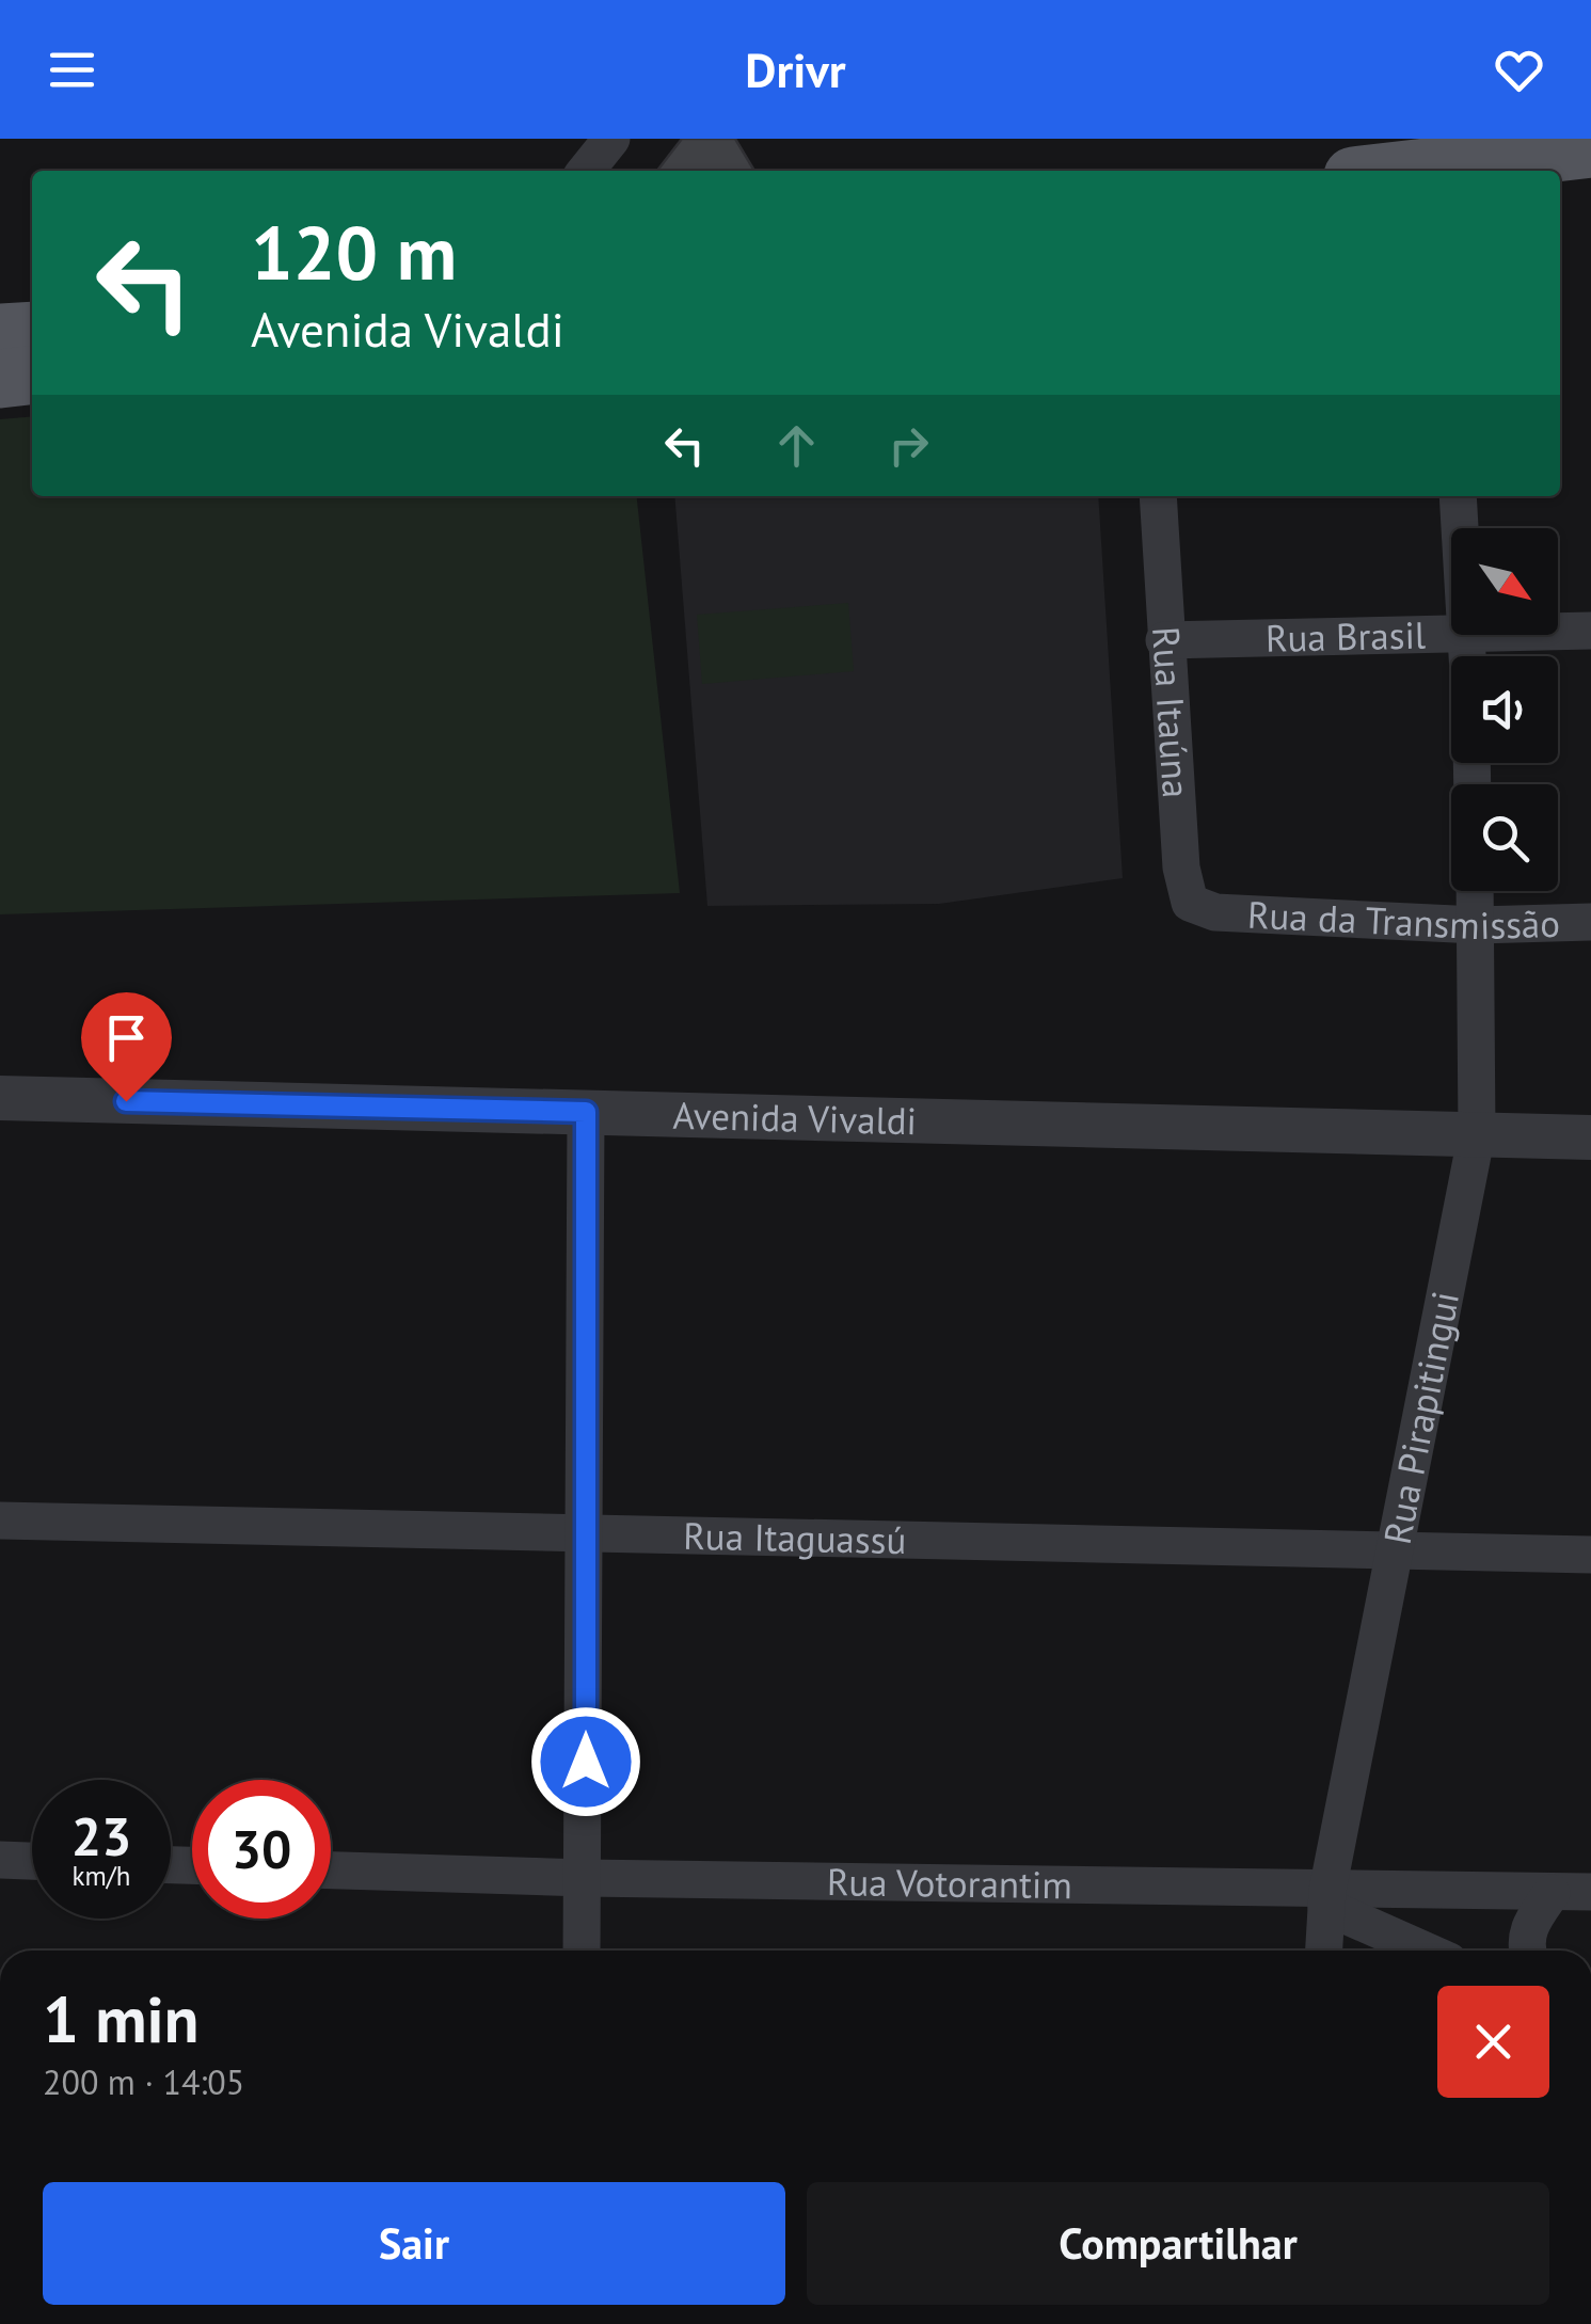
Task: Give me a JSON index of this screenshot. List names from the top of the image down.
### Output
{
  "streets": {
    "street": [
      "Rua Brasil",
      "Rua Itaúna",
      "Rua da Transmissão",
      "Avenida Vivaldi",
      "Rua Pirapitingui",
      "Rua Itaguassú",
      "Rua Votorantim"
    ]
  },
  "crossings": [
    ["Rua Brasil", "Rua Itaúna"],
    ["Rua Itaúna", "Rua da Transmissão"],
    ["Rua da Transmissão", "Rua Pirapitingui"],
    ["Avenida Vivaldi", "Rua Pirapitingui"],
    ["Rua Pirapitingui", "Rua Itaguassú"],
    ["Rua Pirapitingui", "Rua Votorantim"]
  ],
  "north": "bottom right",
  "page": {
    "header": "Drivr",
    "turn": ["120 m", "Avenida Vivaldi"],
    "speed": "23 km/h",
    "limit": "30",
    "heading": ["1 min", "200 m · 14:05"],
    "buttons": ["Sair", "Compartilhar"]
  }
}
